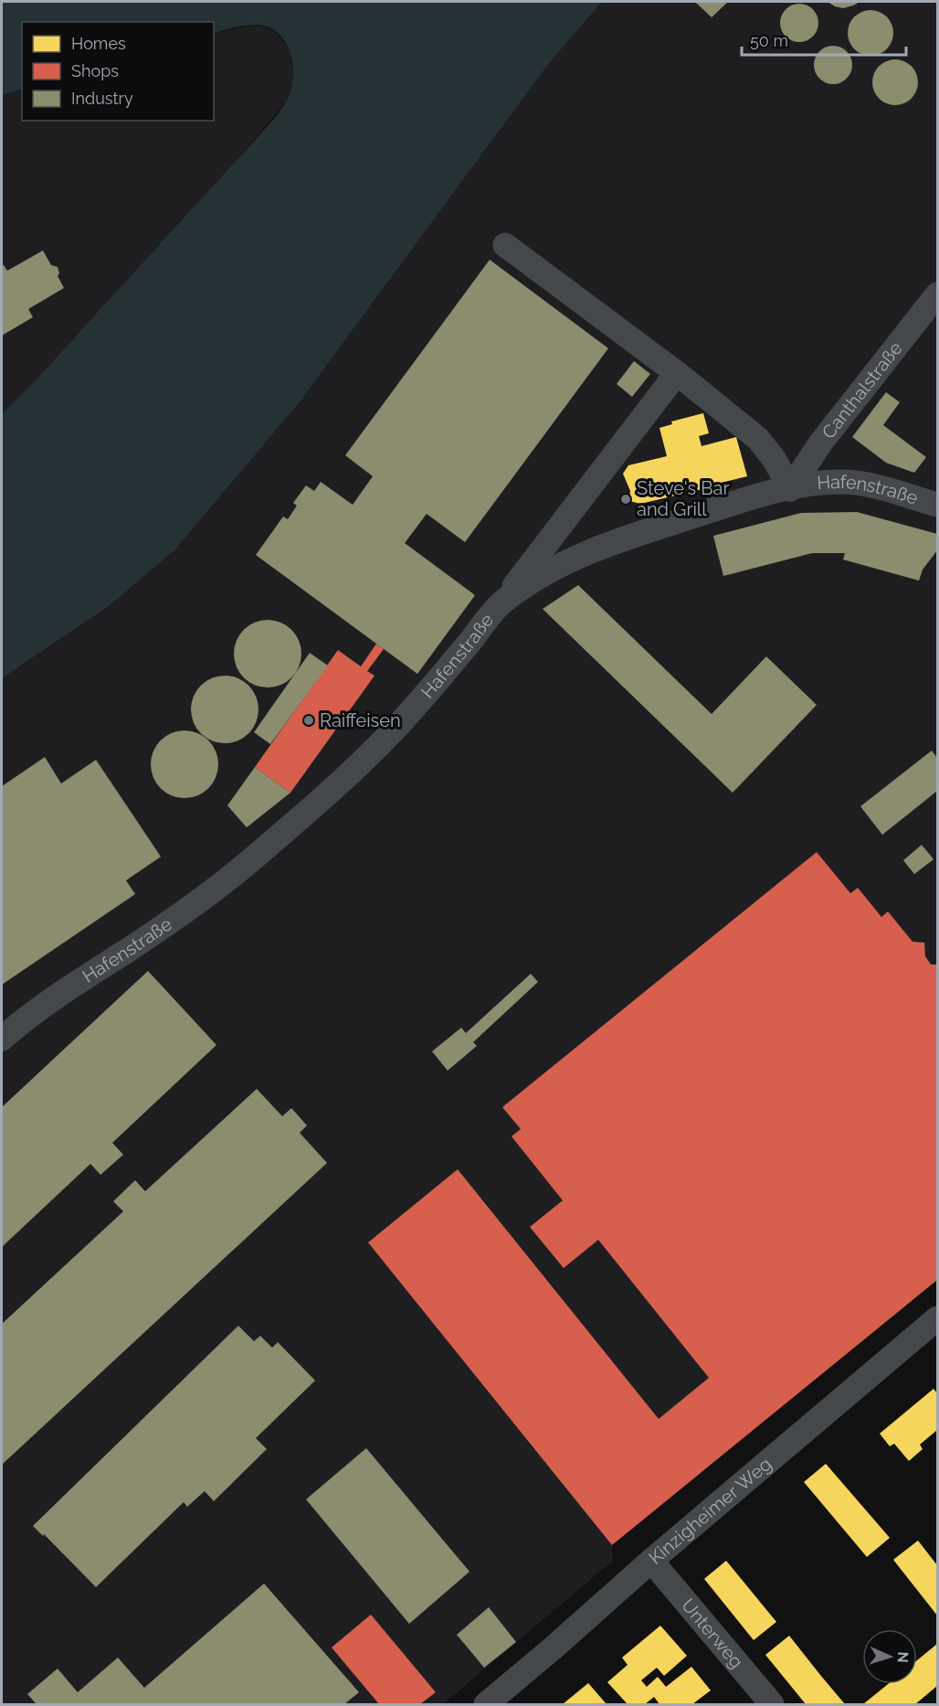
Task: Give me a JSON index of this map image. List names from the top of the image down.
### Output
{
  "streets": {
    "street": [
      "Canthalstraße",
      "Hafenstraße",
      "Kinzigheimer Weg",
      "Unterweg"
    ]
  },
  "crossings": [
    ["Canthalstraße", "Hafenstraße"],
    ["Kinzigheimer Weg", "Unterweg"]
  ],
  "places": ["Steve's Bar and Grill", "Raiffeisen"],
  "legend": ["Homes", "Shops", "Industry"],
  "scale_bar": "50 m",
  "north": "right"
}
